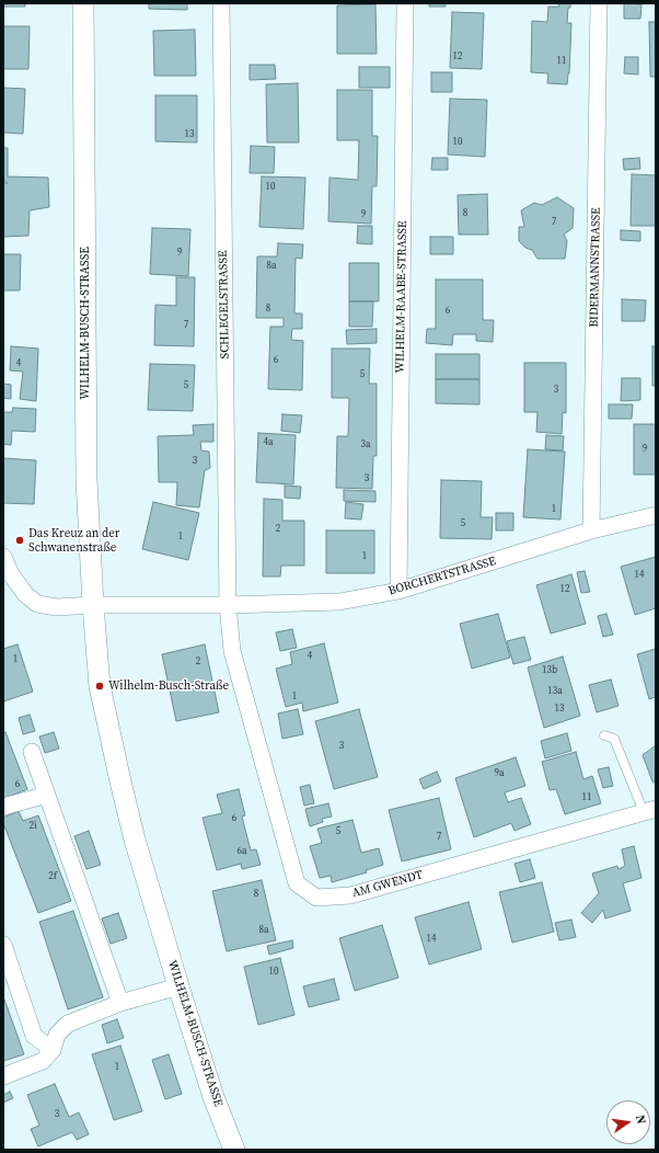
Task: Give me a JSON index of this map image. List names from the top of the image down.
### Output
{
  "streets": {
    "street": [
      "BIDERMANNSTRASSE",
      "WILHELM-RAABE-STRASSE",
      "SCHLEGELSTRASSE",
      "WILHELM-BUSCH-STRASSE",
      "BORCHERTSTRASSE",
      "AM GWENDT"
    ]
  },
  "crossings": [
    ["BIDERMANNSTRASSE", "BORCHERTSTRASSE"],
    ["WILHELM-RAABE-STRASSE", "BORCHERTSTRASSE"],
    ["SCHLEGELSTRASSE", "BORCHERTSTRASSE"],
    ["SCHLEGELSTRASSE", "AM GWENDT"],
    ["WILHELM-BUSCH-STRASSE", "BORCHERTSTRASSE"],
    ["BORCHERTSTRASSE", "AM GWENDT"]
  ],
  "places": ["Das Kreuz an der Schwanenstraße", "Wilhelm-Busch-Straße"],
  "house_numbers": [
    "12",
    "11",
    "13",
    "10",
    "10",
    "8",
    "9",
    "7",
    "9",
    "8a",
    "8",
    "6",
    "7",
    "6",
    "4",
    "5",
    "5",
    "3",
    "4a",
    "3a",
    "9",
    "3",
    "3",
    "1",
    "5",
    "2",
    "1",
    "1",
    "14",
    "12",
    "4",
    "1",
    "2",
    "13b",
    "13a",
    "1",
    "13",
    "3",
    "9a",
    "6",
    "11",
    "6",
    "2i",
    "5",
    "7",
    "6a",
    "2f",
    "8",
    "8a",
    "14",
    "10",
    "1",
    "3"
  ],
  "north": "right"
}
